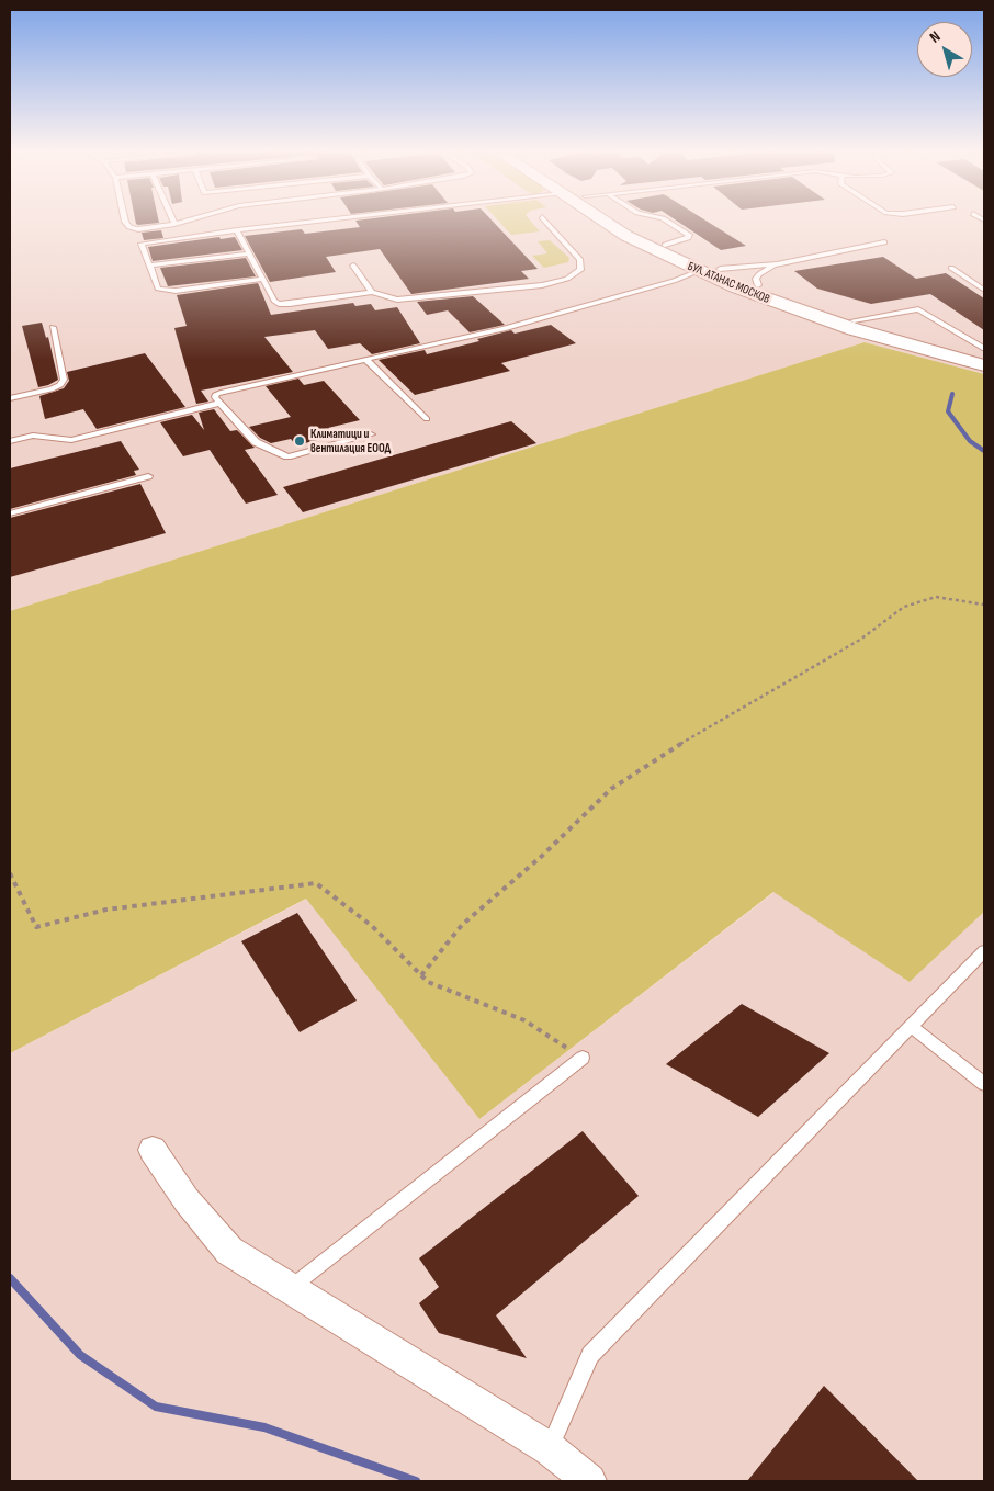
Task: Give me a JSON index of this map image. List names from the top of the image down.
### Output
{
  "streets": {
    "main road": ["БУЛ. АТАНАС МОСКОВ"]
  },
  "places": ["Климатици и вентилация ЕООД"],
  "north": "top left"
}
